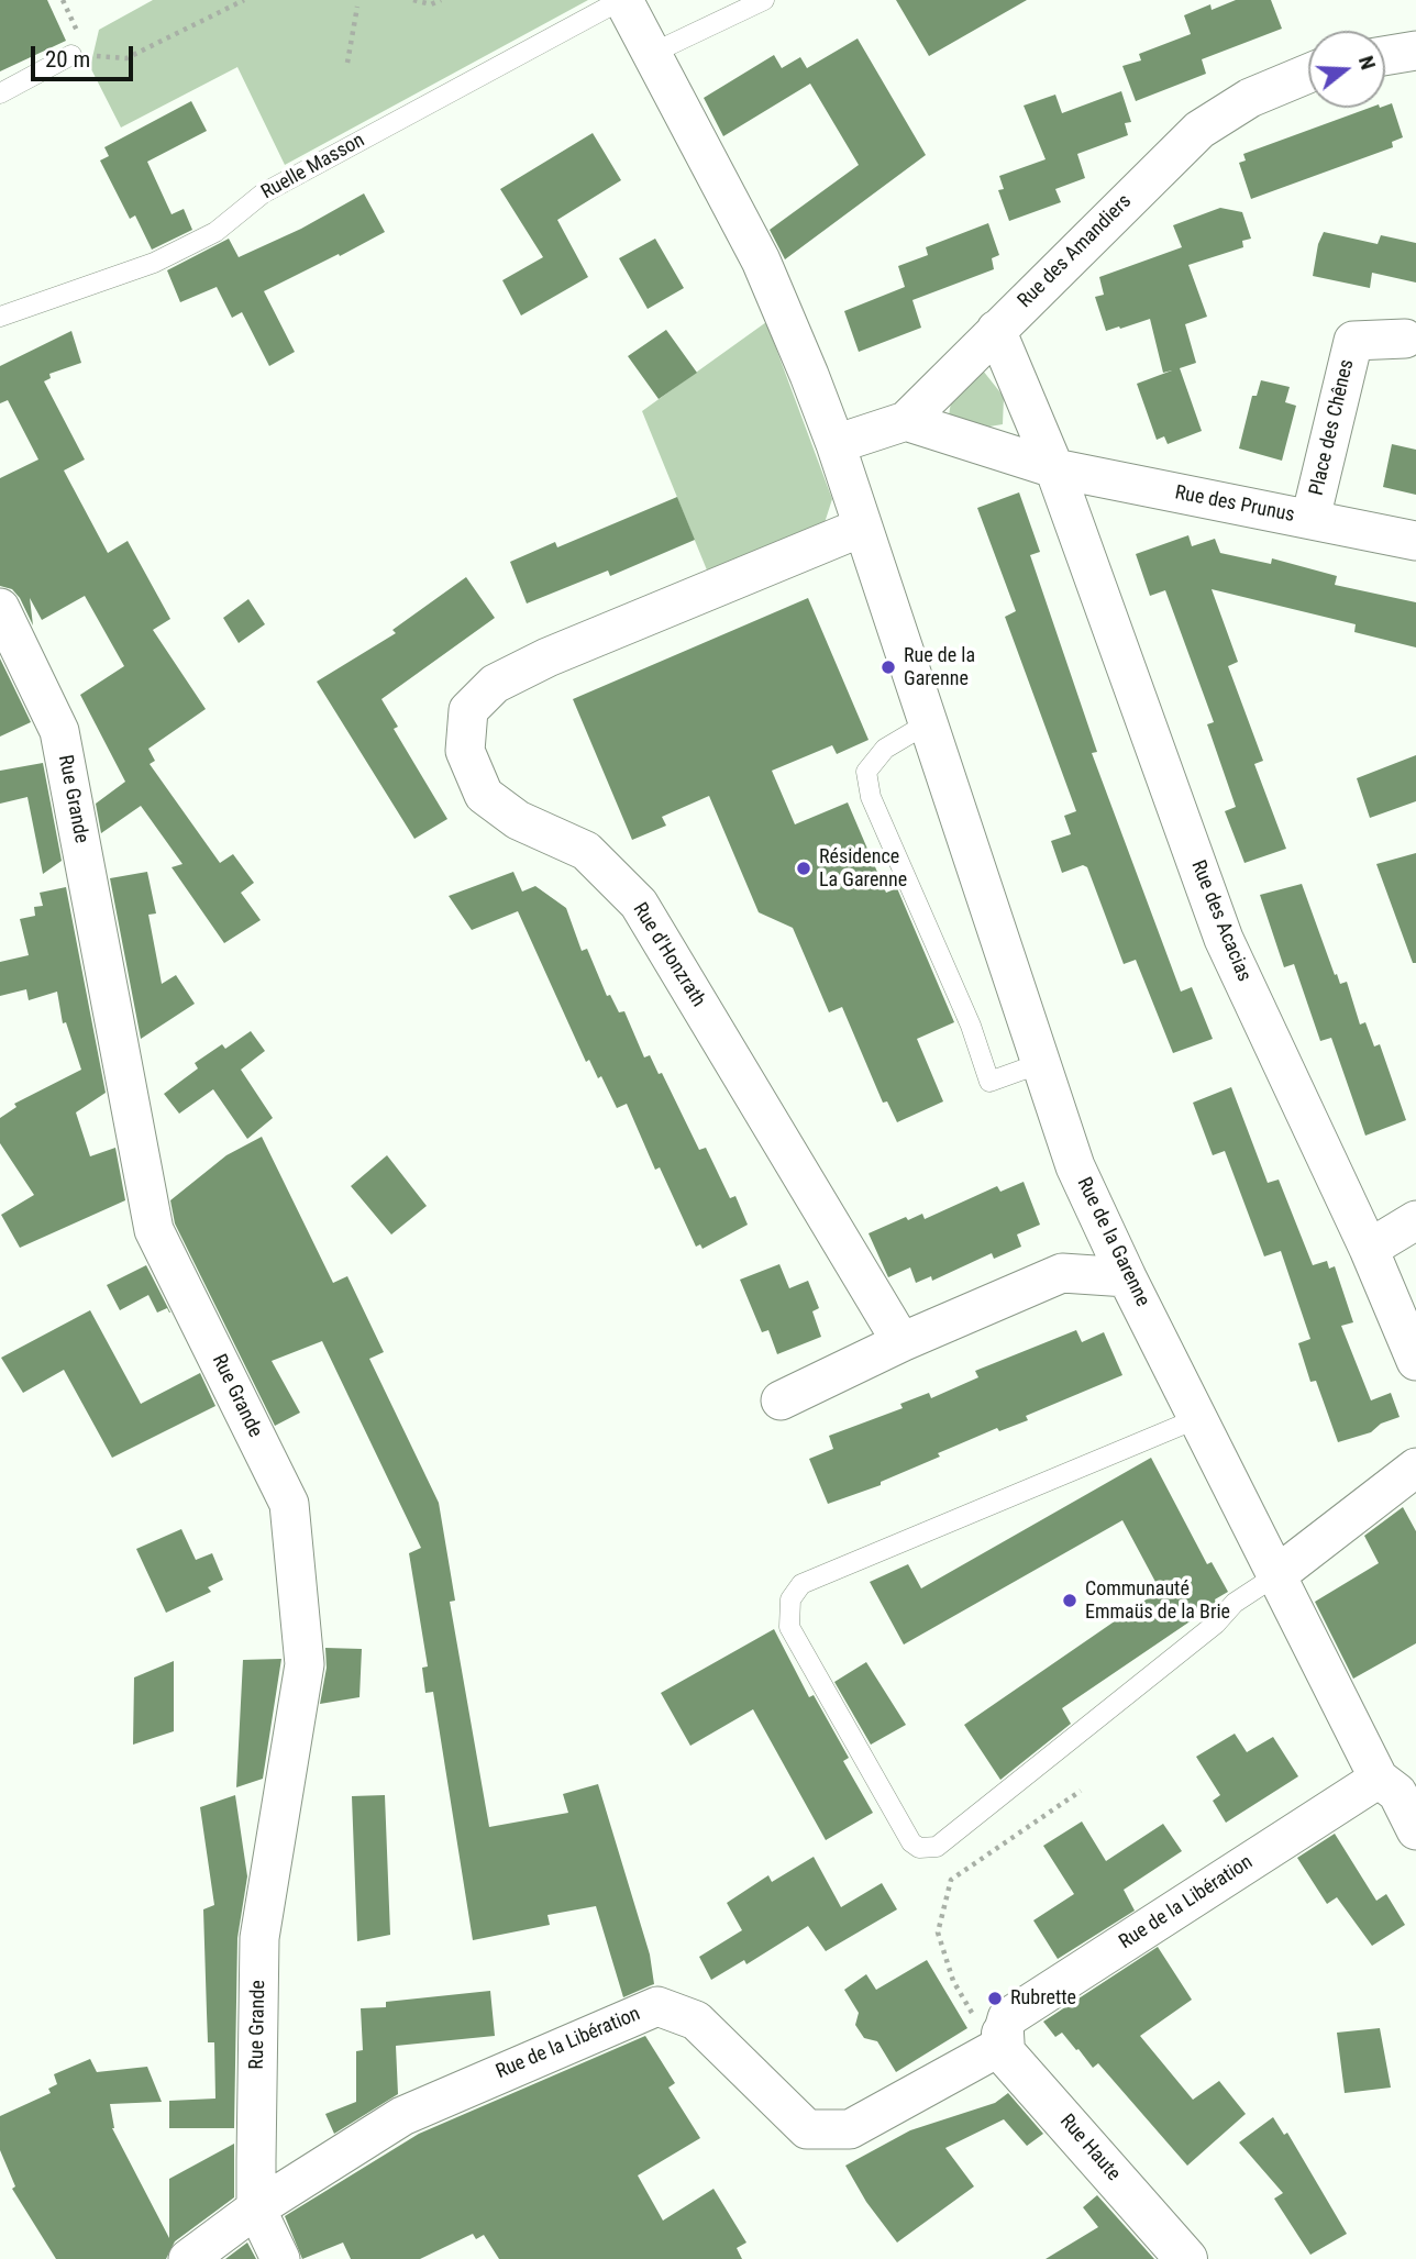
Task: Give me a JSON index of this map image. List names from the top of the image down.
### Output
{
  "streets": {
    "street": [
      "Rue des Amandiers",
      "Place des Chênes",
      "Rue des Prunus",
      "Rue Grande",
      "Rue des Acacias",
      "Rue d'Honzrath",
      "Rue de la Garenne",
      "Rue de la Libération",
      "Rue Haute"
    ],
    "lane": ["Ruelle Masson"]
  },
  "crossings": [
    ["Ruelle Masson", "Rue de la Garenne"],
    ["Rue des Amandiers", "Rue des Prunus"],
    ["Rue des Amandiers", "Rue des Acacias"],
    ["Rue des Amandiers", "Rue de la Garenne"],
    ["Place des Chênes", "Rue des Prunus"],
    ["Rue des Prunus", "Rue des Acacias"],
    ["Rue Grande", "Rue de la Libération"],
    ["Rue d'Honzrath", "Rue de la Garenne"],
    ["Rue de la Garenne", "Rue de la Libération"],
    ["Rue de la Libération", "Rue Haute"]
  ],
  "places": [
    "Rue de la Garenne",
    "Résidence La Garenne",
    "Communauté Emmaüs de la Brie",
    "Rubrette"
  ],
  "scale_bar": "20 m",
  "north": "right"
}
